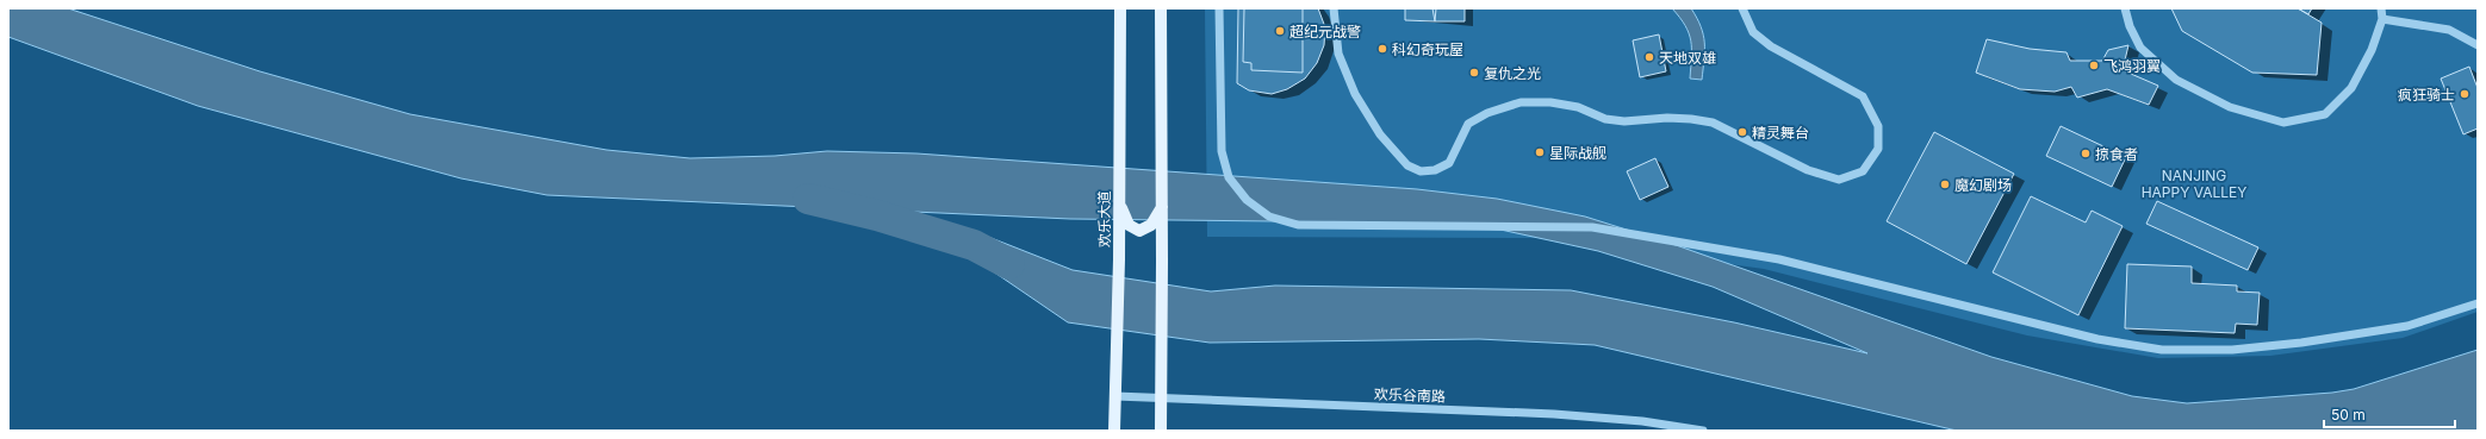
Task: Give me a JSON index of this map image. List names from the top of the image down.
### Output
{
  "streets": {
    "main road": ["欢乐大道"],
    "street": ["欢乐谷南路"]
  },
  "crossings": [
    ["欢乐大道", "欢乐谷南路"]
  ],
  "parks": ["NANJING HAPPY VALLEY"],
  "places": [
    "超纪元战警",
    "科幻奇玩屋",
    "天地双雄",
    "飞鸿羽翼",
    "复仇之光",
    "疯狂骑士",
    "精灵舞台",
    "星际战舰",
    "掠食者",
    "魔幻剧场"
  ],
  "scale_bar": "50 m"
}
